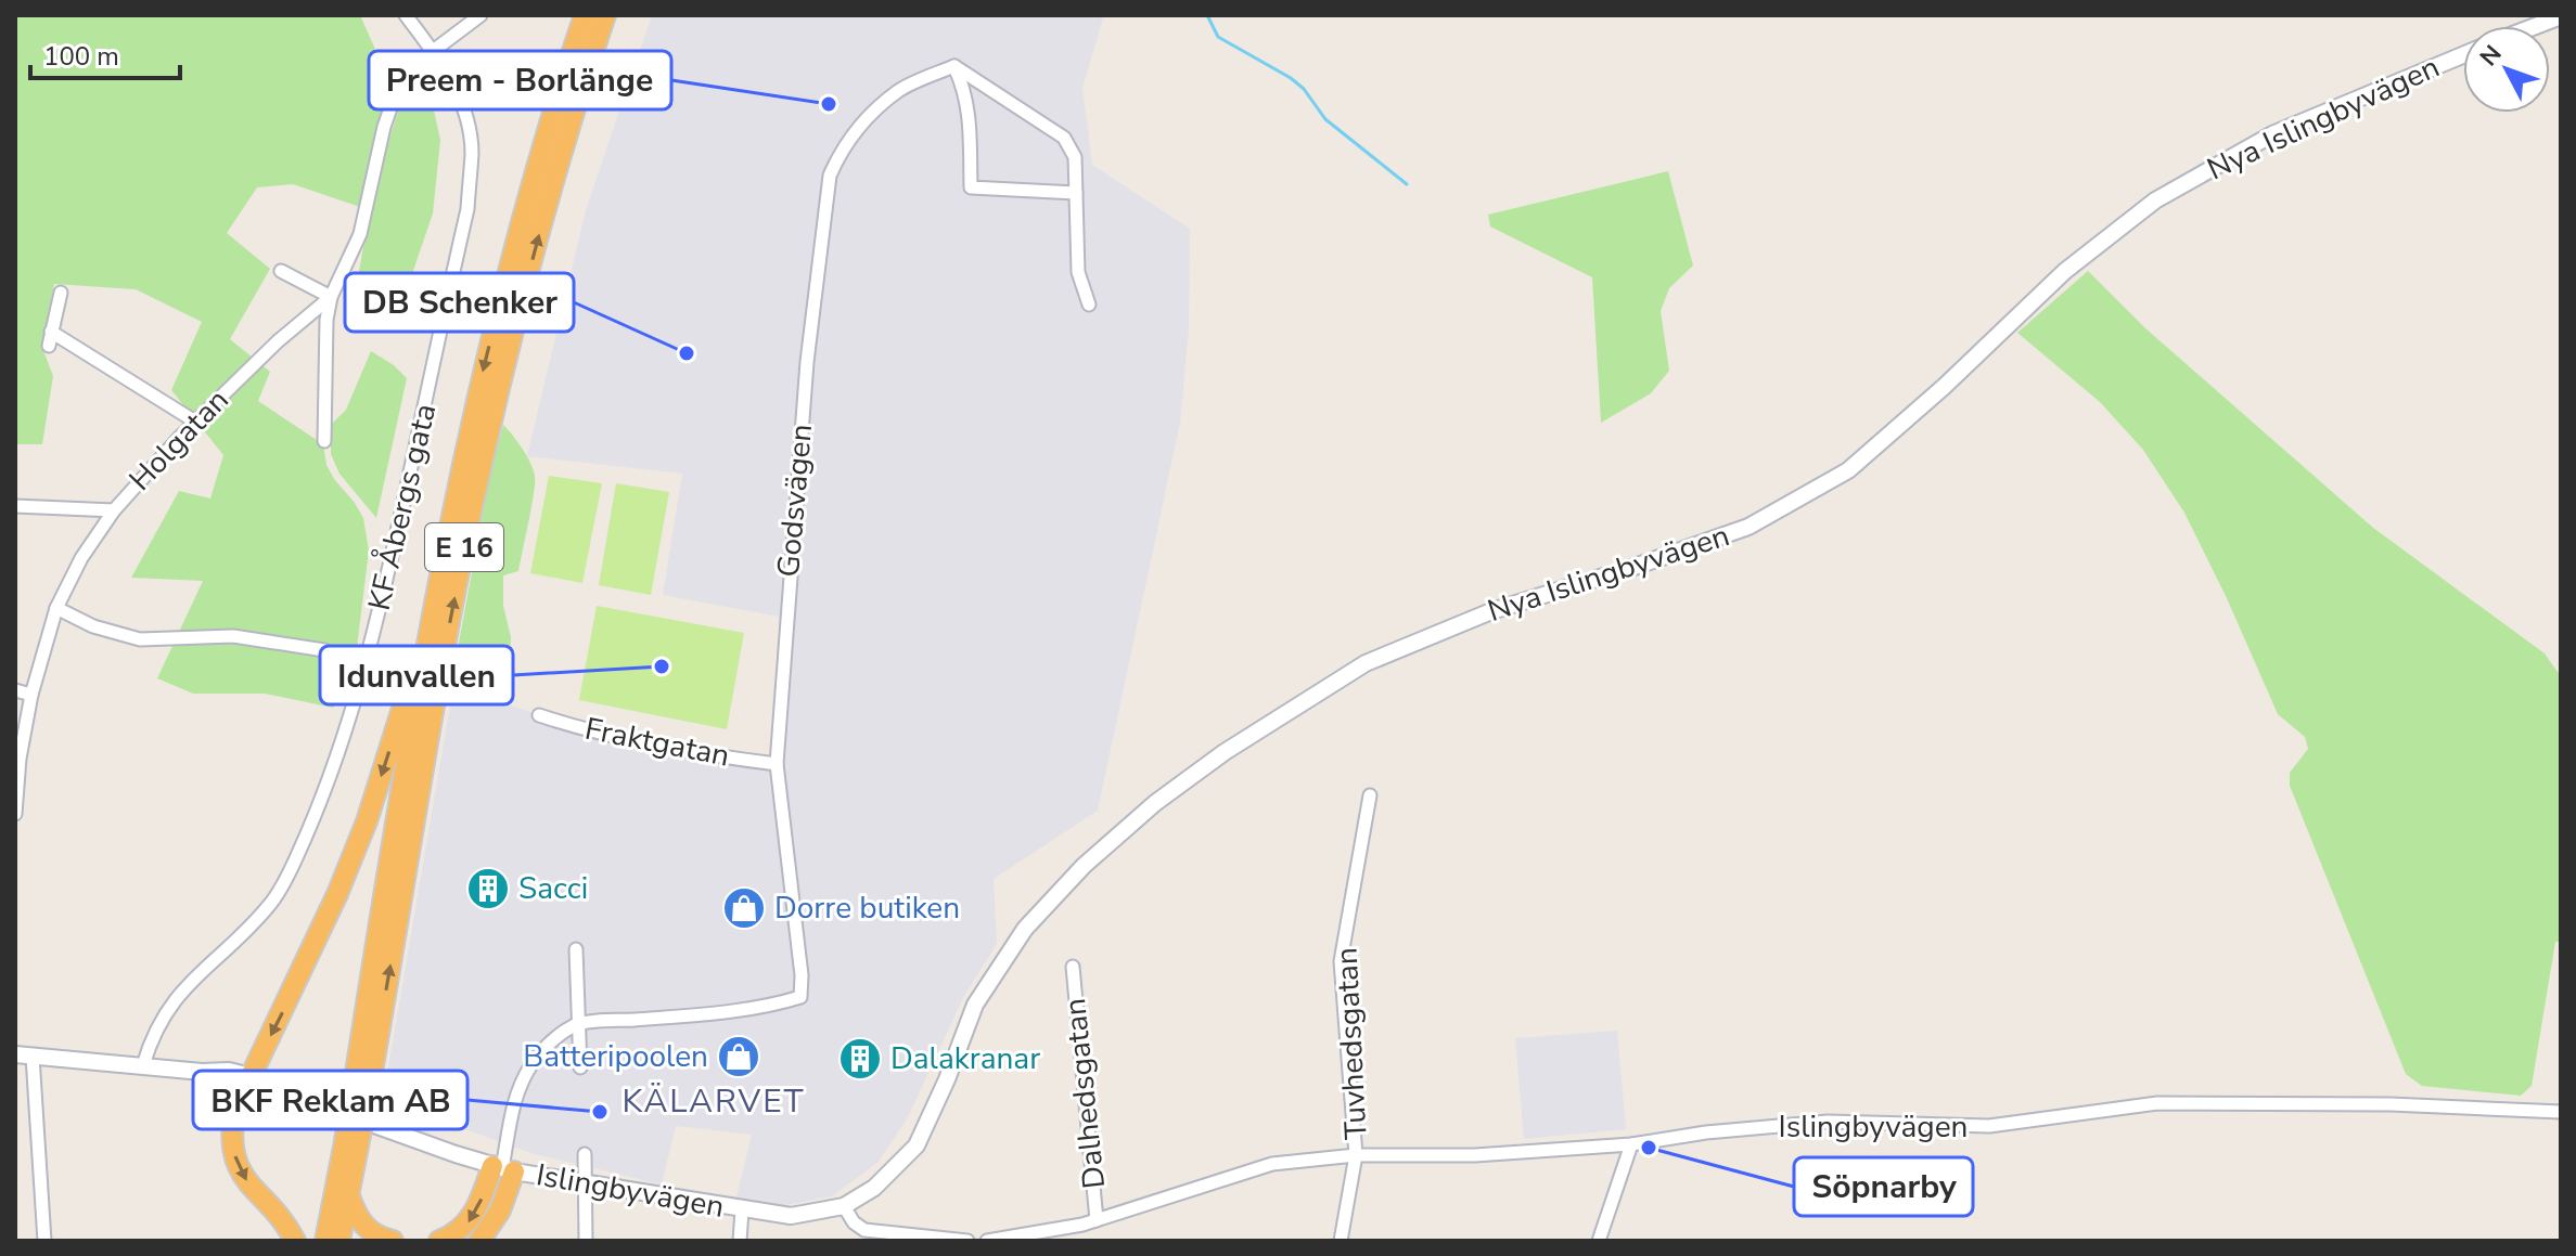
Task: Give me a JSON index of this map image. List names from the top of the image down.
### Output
{
  "streets": {
    "highway": ["E 16"],
    "street": [
      "Nya Islingbyvägen",
      "Holgatan",
      "Godsvägen",
      "KF Åbergs gata",
      "Fraktgatan",
      "Tuvhedsgatan",
      "Dalhedsgatan",
      "Islingbyvägen"
    ]
  },
  "crossings": [
    ["Nya Islingbyvägen", "Islingbyvägen"],
    ["Holgatan", "KF Åbergs gata"],
    ["Godsvägen", "Fraktgatan"],
    ["KF Åbergs gata", "Islingbyvägen"],
    ["Tuvhedsgatan", "Islingbyvägen"],
    ["Dalhedsgatan", "Islingbyvägen"]
  ],
  "districts": ["KÄLARVET"],
  "places": {
    "other": [
      "Preem - Borlänge",
      "DB Schenker",
      "Idunvallen",
      "BKF Reklam AB",
      "Söpnarby"
    ],
    "building": ["Sacci", "Dalakranar"],
    "shop": ["Dorre butiken", "Batteripoolen"]
  },
  "scale_bar": "100 m",
  "north": "top left"
}
